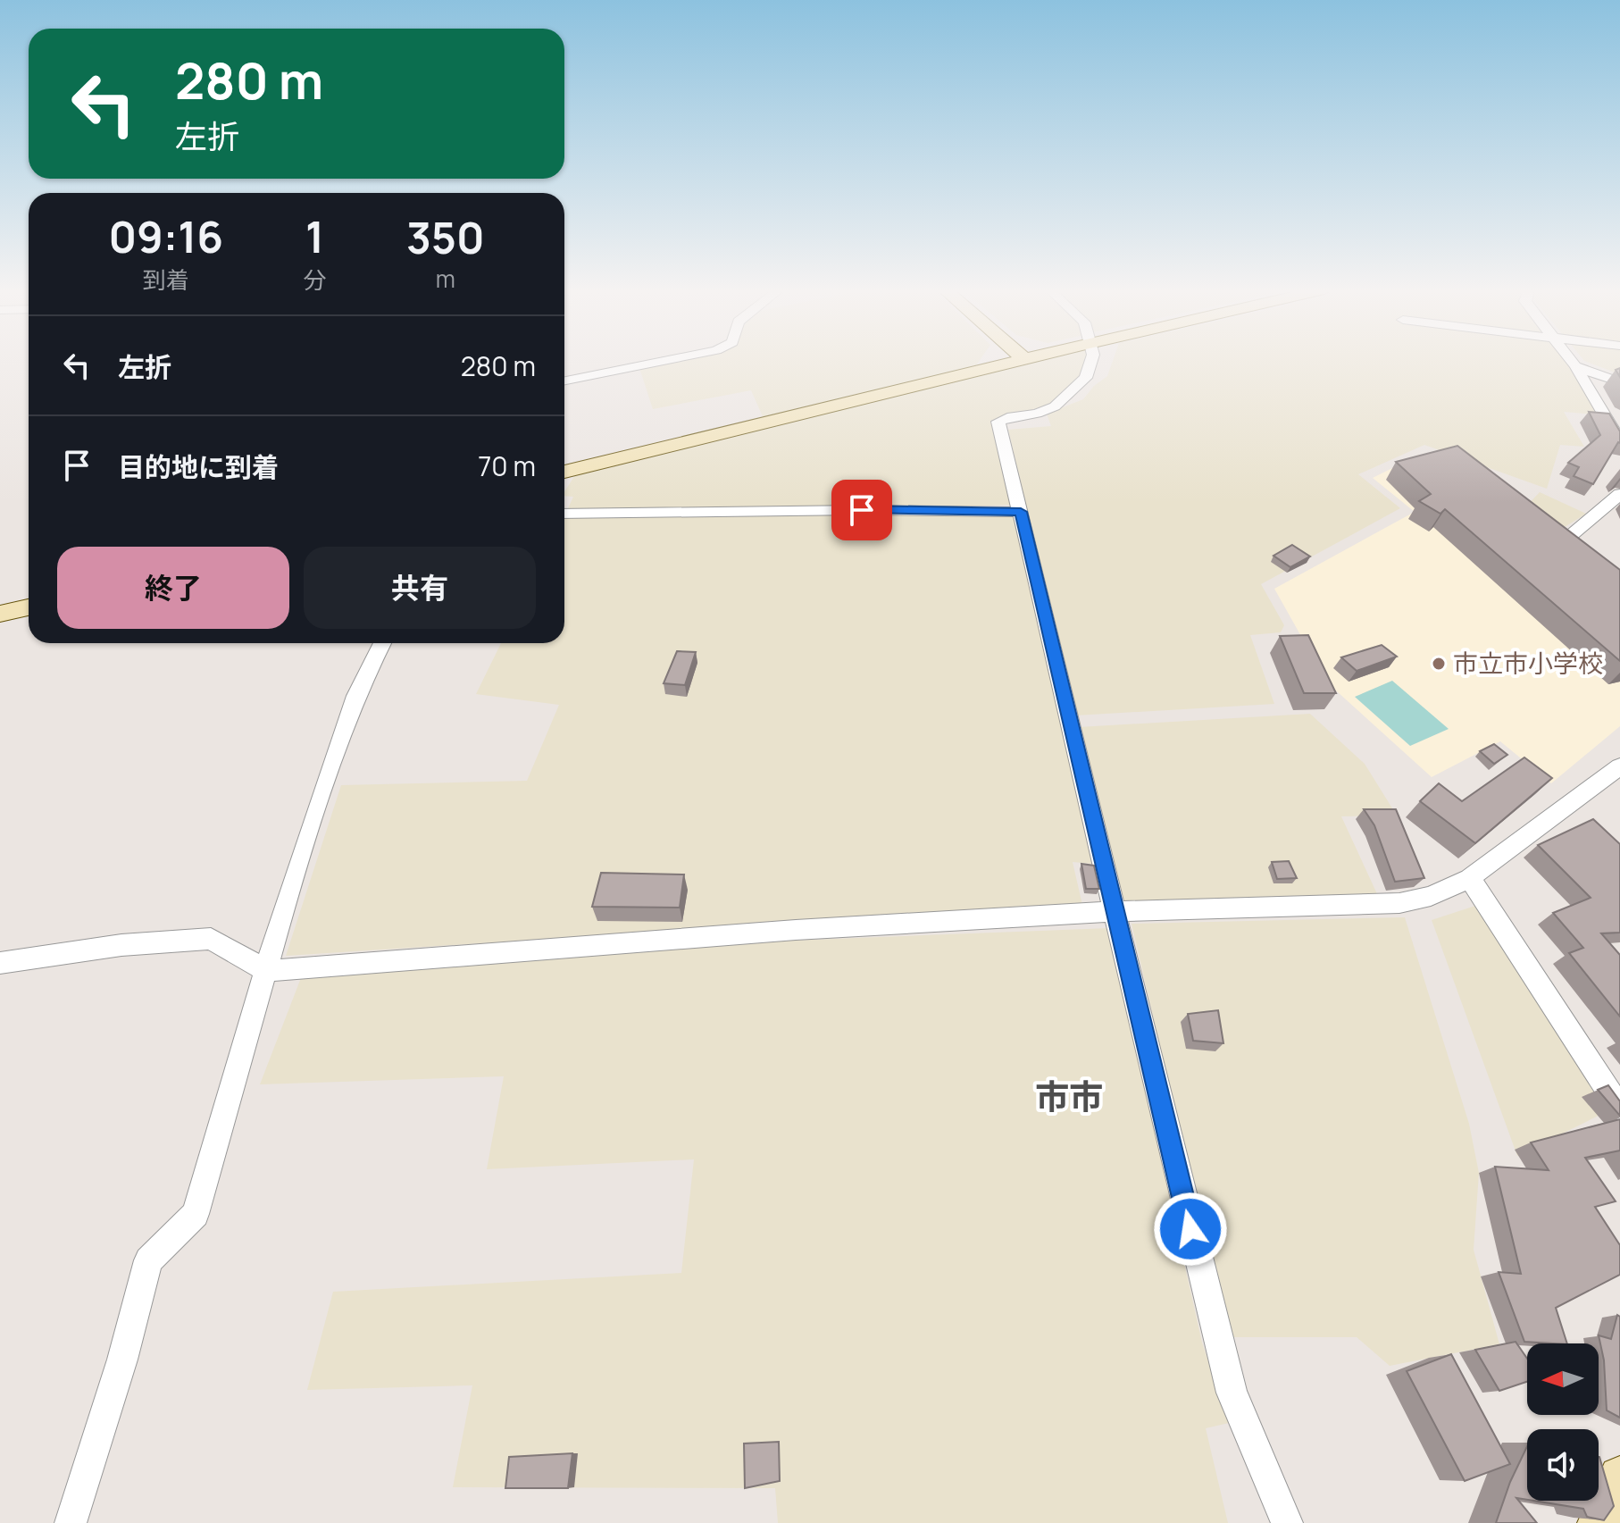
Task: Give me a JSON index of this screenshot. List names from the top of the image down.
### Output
{
  "districts": ["市市"],
  "places": ["市立市小学校"],
  "north": "left",
  "page": {
    "turn": ["280 m", "左折"],
    "eta": [
      "09:16",
      "到着",
      "1",
      "分",
      "350",
      "m"
    ],
    "list": [
      {
        "name": "左折",
        "value": "280 m"
      },
      {
        "name": "目的地に到着",
        "value": "70 m"
      }
    ],
    "buttons": ["終了", "共有"]
  }
}
